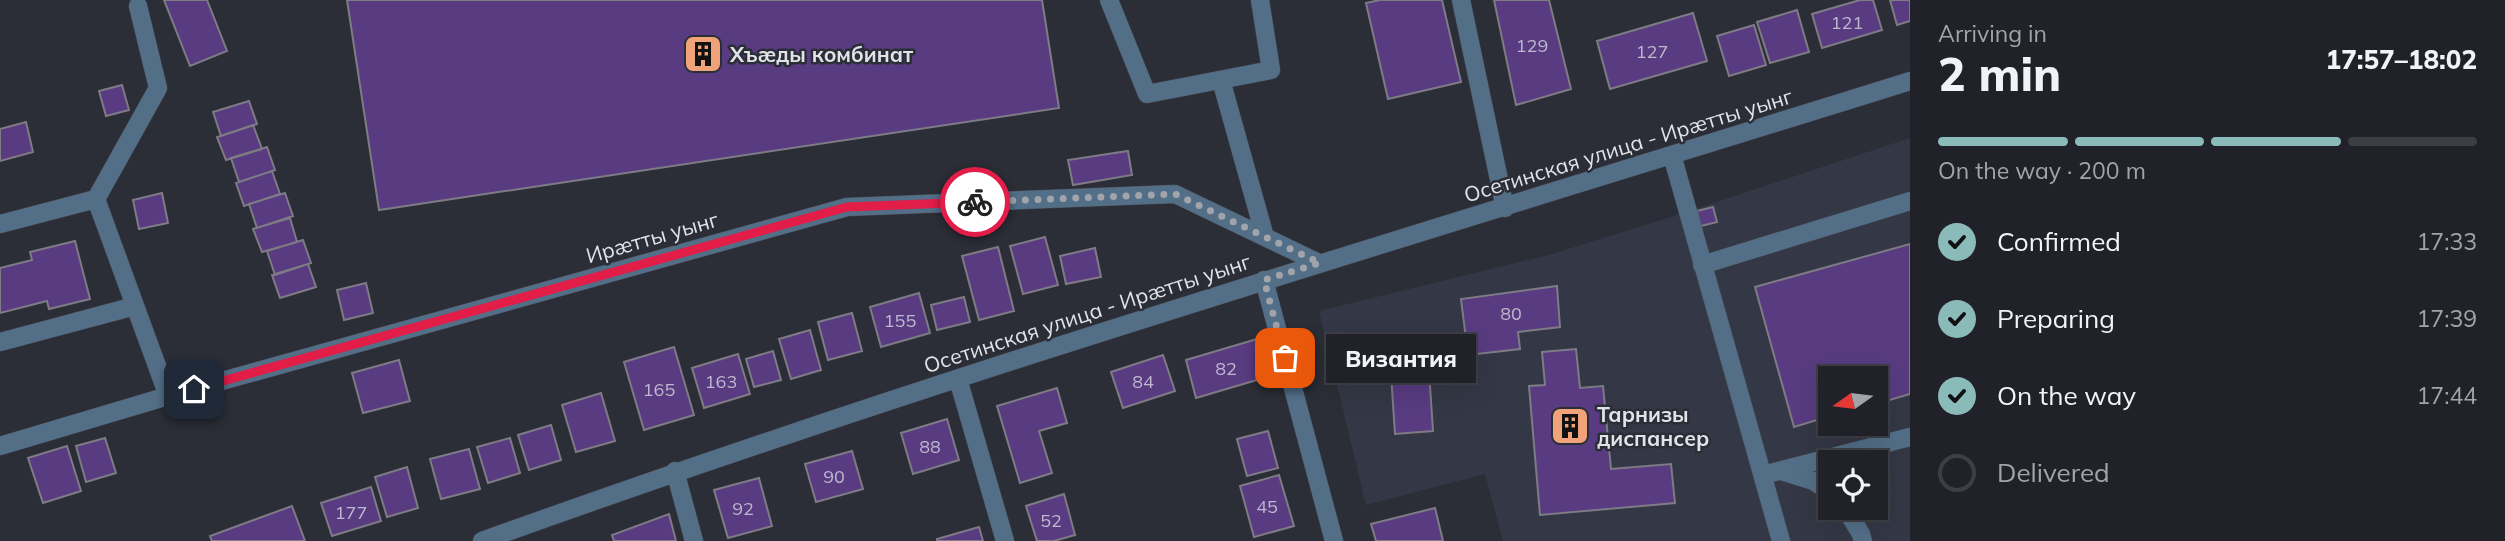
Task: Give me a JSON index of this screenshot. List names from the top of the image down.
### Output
{
  "streets": {
    "street": ["Осетинская улица - Ирæтты уынг", "Ирæтты уынг"]
  },
  "crossings": [
    ["Осетинская улица - Ирæтты уынг", "Ирæтты уынг"]
  ],
  "places": {
    "building": ["Хъæды комбинат", "Тарнизы диспансер"],
    "other": ["Византия"]
  },
  "house_numbers": [
    "121",
    "129",
    "127",
    "80",
    "155",
    "82",
    "163",
    "84",
    "165",
    "88",
    "90",
    "45",
    "92",
    "177",
    "52"
  ],
  "north": "left",
  "page": {
    "heading": ["2 min", "Arriving in", "17:57–18:02"],
    "bar": "On the way · 200 m",
    "list": [
      ["Confirmed", "17:33"],
      ["Preparing", "17:39"],
      ["On the way", "17:44"],
      "Delivered"
    ],
    "bubble": "Византия"
  }
}
